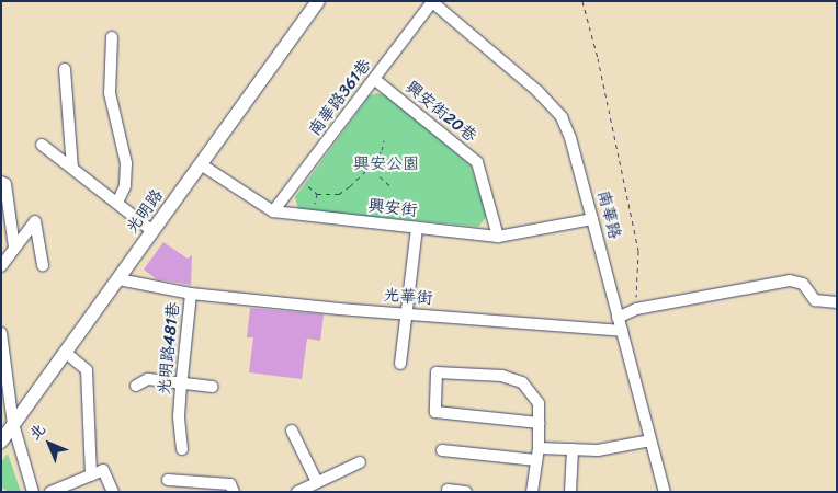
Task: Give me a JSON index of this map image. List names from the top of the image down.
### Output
{
  "streets": {
    "main road": ["光明路"],
    "street": [
      "南華路361巷",
      "興安街20巷",
      "興安街",
      "南華路",
      "光華街",
      "光明路481巷"
    ]
  },
  "crossings": [
    ["南華路361巷", "興安街20巷"],
    ["南華路361巷", "興安街"],
    ["南華路361巷", "南華路"],
    ["興安街20巷", "興安街"],
    ["興安街", "光明路"],
    ["興安街", "南華路"],
    ["光明路", "光明路481巷"],
    ["南華路", "光華街"],
    ["光華街", "光明路481巷"]
  ],
  "parks": ["興安公園"],
  "north": "top left"
}
